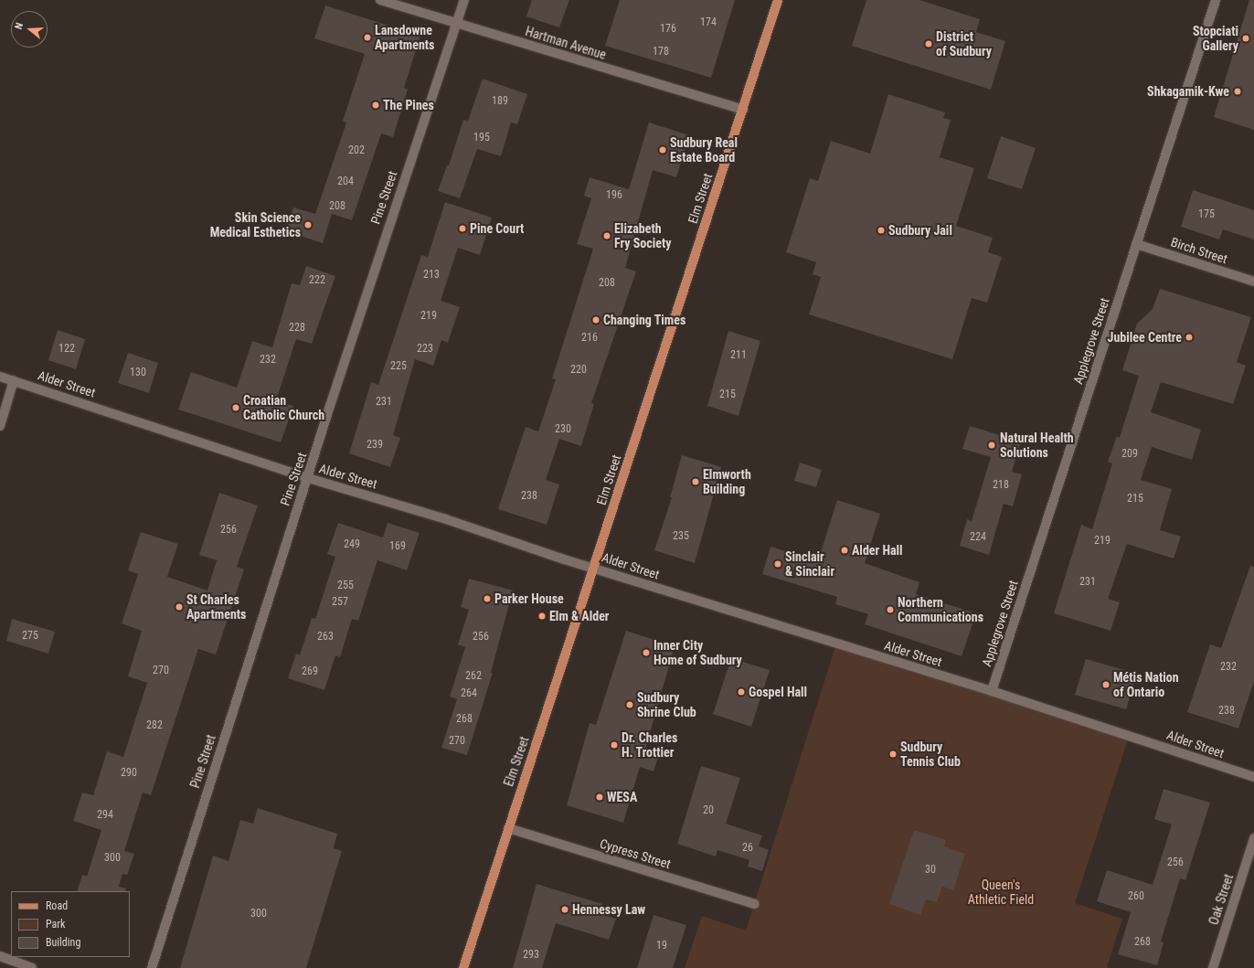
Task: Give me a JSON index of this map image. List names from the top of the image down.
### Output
{
  "streets": {
    "main road": ["Elm Street"],
    "street": [
      "Hartman Avenue",
      "Pine Street",
      "Birch Street",
      "Applegrove Street",
      "Alder Street",
      "Cypress Street",
      "Oak Street"
    ]
  },
  "crossings": [
    ["Hartman Avenue", "Pine Street"],
    ["Hartman Avenue", "Elm Street"],
    ["Pine Street", "Alder Street"],
    ["Elm Street", "Alder Street"],
    ["Elm Street", "Cypress Street"],
    ["Birch Street", "Applegrove Street"],
    ["Applegrove Street", "Alder Street"]
  ],
  "parks": ["Queen's Athletic Field"],
  "places": [
    "Lansdowne Apartments",
    "Stopciati Gallery",
    "District of Sudbury",
    "Shkagamik-Kwe",
    "The Pines",
    "Sudbury Real Estate Board",
    "Skin Science Medical Esthetics",
    "Pine Court",
    "Sudbury Jail",
    "Elizabeth Fry Society",
    "Changing Times",
    "Jubilee Centre",
    "Croatian Catholic Church",
    "Natural Health Solutions",
    "Elmworth Building",
    "Alder Hall",
    "Sinclair & Sinclair",
    "Parker House",
    "St Charles Apartments",
    "Northern Communications",
    "Elm & Alder",
    "Inner City Home of Sudbury",
    "Métis Nation of Ontario",
    "Gospel Hall",
    "Sudbury Shrine Club",
    "Dr. Charles H. Trottier",
    "Sudbury Tennis Club",
    "WESA",
    "Hennessy Law"
  ],
  "house_numbers": [
    "174",
    "176",
    "178",
    "189",
    "195",
    "202",
    "204",
    "196",
    "208",
    "175",
    "213",
    "222",
    "208",
    "219",
    "228",
    "216",
    "122",
    "223",
    "211",
    "232",
    "225",
    "220",
    "130",
    "215",
    "231",
    "230",
    "239",
    "209",
    "218",
    "238",
    "215",
    "256",
    "235",
    "224",
    "219",
    "249",
    "169",
    "231",
    "255",
    "257",
    "275",
    "263",
    "256",
    "232",
    "270",
    "269",
    "262",
    "264",
    "238",
    "268",
    "282",
    "270",
    "290",
    "20",
    "294",
    "26",
    "300",
    "256",
    "30",
    "260",
    "300",
    "268",
    "19",
    "293"
  ],
  "legend": ["Road", "Park", "Building"],
  "north": "left"
}
